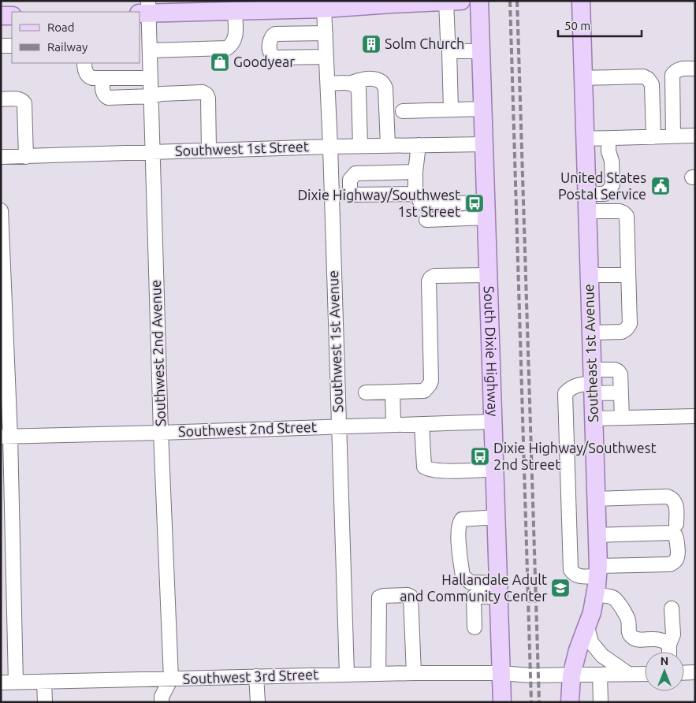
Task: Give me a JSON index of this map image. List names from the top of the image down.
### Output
{
  "streets": {
    "main road": ["South Dixie Highway", "Southeast 1st Avenue"],
    "street": [
      "Southwest 1st Street",
      "Southwest 1st Avenue",
      "Southwest 2nd Avenue",
      "Southwest 2nd Street",
      "Southwest 3rd Street"
    ]
  },
  "crossings": [
    ["Southwest 1st Street", "Southwest 1st Avenue"],
    ["Southwest 1st Street", "South Dixie Highway"],
    ["Southwest 1st Street", "Southwest 2nd Avenue"],
    ["Southwest 1st Avenue", "Southwest 2nd Street"],
    ["Southwest 1st Avenue", "Southwest 3rd Street"],
    ["South Dixie Highway", "Southwest 2nd Street"],
    ["South Dixie Highway", "Southwest 3rd Street"],
    ["Southwest 2nd Avenue", "Southwest 2nd Street"],
    ["Southwest 2nd Avenue", "Southwest 3rd Street"],
    ["Southeast 1st Avenue", "Southwest 3rd Street"]
  ],
  "places": {
    "building": ["Solm Church"],
    "shop": ["Goodyear"],
    "public building": ["United States Postal Service"],
    "bus stop": ["Dixie Highway/Southwest 1st Street", "Dixie Highway/Southwest 2nd Street"],
    "school or university": ["Hallandale Adult and Community Center"]
  },
  "legend": ["Road", "Railway"],
  "scale_bar": "50 m",
  "north": "top"
}
